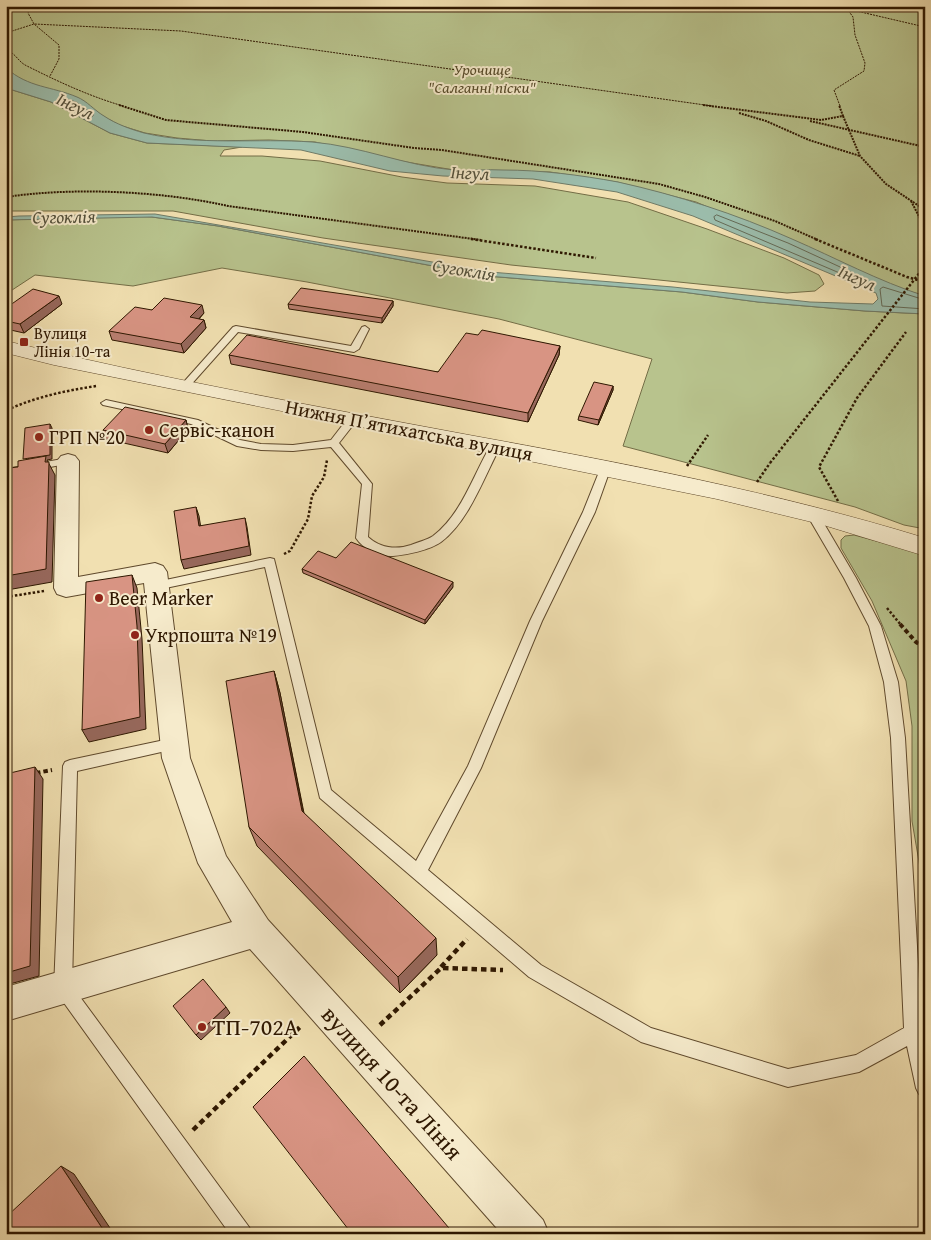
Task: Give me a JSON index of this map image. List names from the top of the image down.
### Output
{
  "streets": {
    "street": ["Нижня Пʼятихатська вулиця", "вулиця 10-та Лінія"]
  },
  "water": ["Інгул", "Сугоклія"],
  "parks": ["Урочище \"Салганні піски\""],
  "places": {
    "transit": ["Вулиця Лінія 10-та"],
    "other": [
      "Сервіс-канон",
      "ГРП №20",
      "Beer Marker",
      "Укрпошта №19",
      "ТП-702А"
    ]
  }
}
